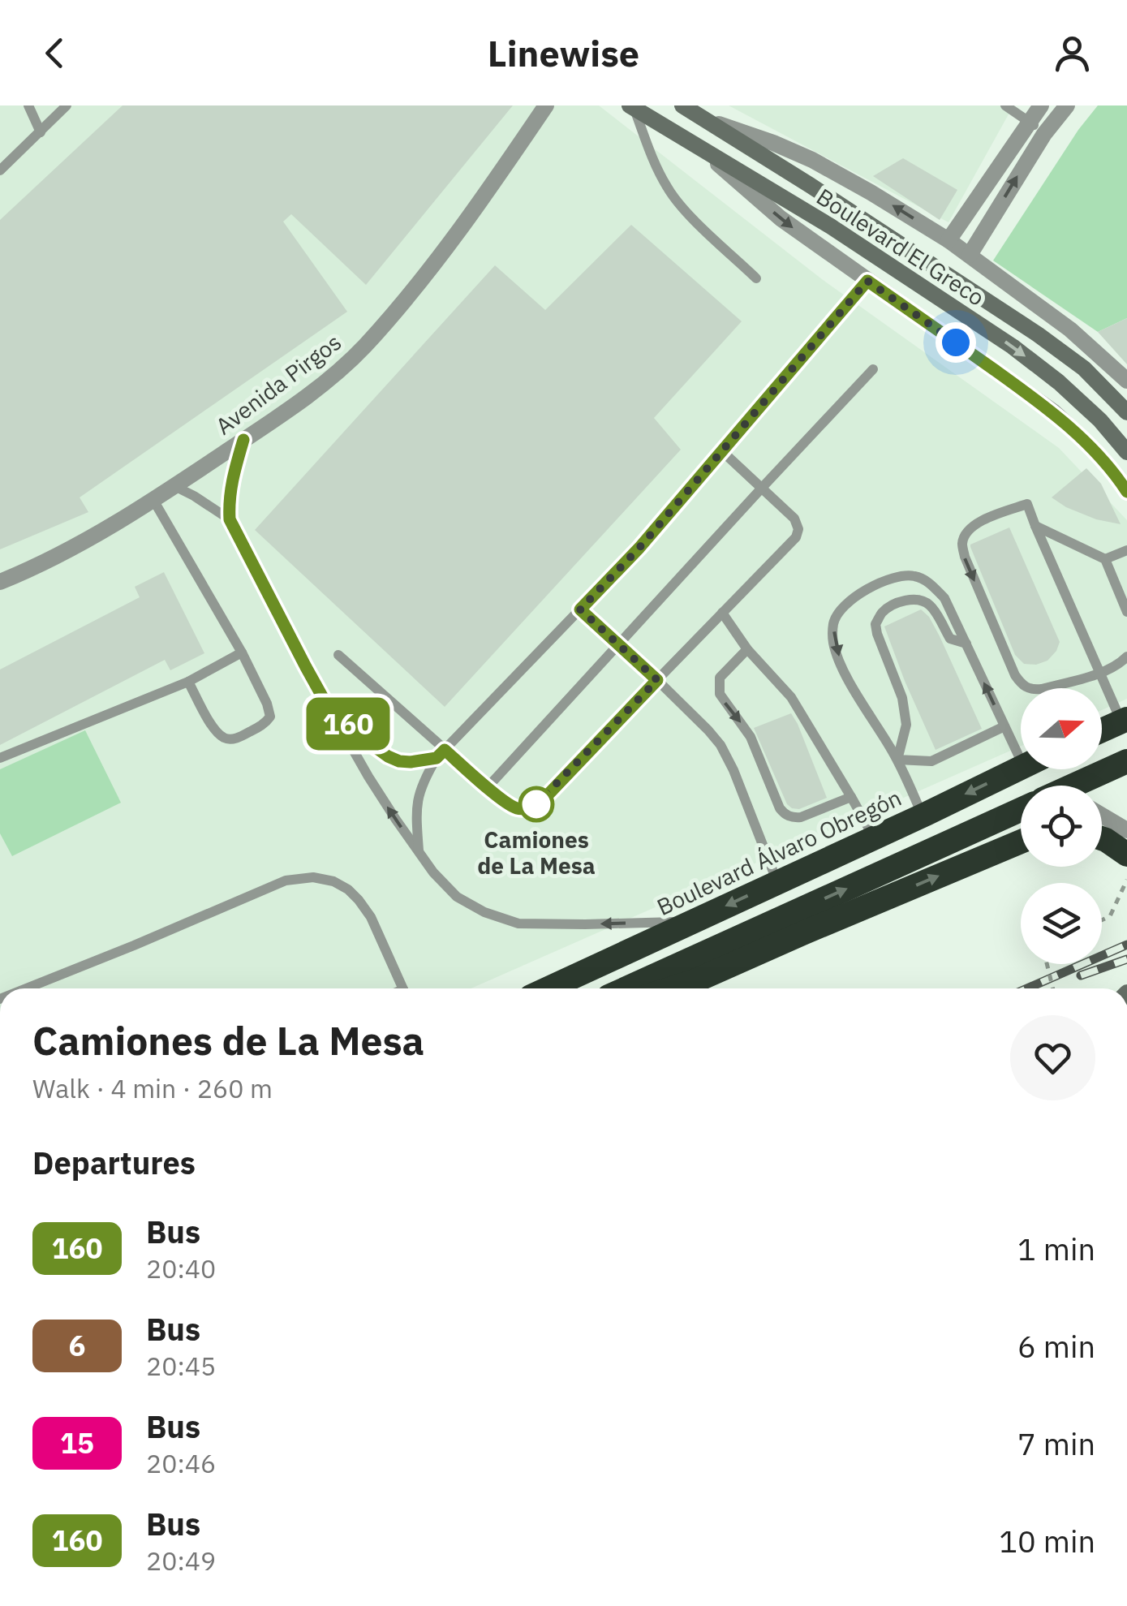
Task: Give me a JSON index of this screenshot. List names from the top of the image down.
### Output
{
  "streets": {
    "highway": ["Boulevard Álvaro Obregón"],
    "main road": ["Boulevard El Greco"],
    "street": ["Avenida Pirgos"]
  },
  "places": ["Camiones de La Mesa"],
  "lines": ["bus line 160"],
  "north": "right",
  "page": {
    "header": "Linewise",
    "on_map": "160",
    "heading": [
      ["Camiones de La Mesa", "Walk · 4 min · 260 m"],
      "Departures"
    ],
    "list": [
      {
        "mark": "160",
        "name": "Bus",
        "note": "20:40",
        "value": "1 min"
      },
      {
        "mark": "6",
        "name": "Bus",
        "note": "20:45",
        "value": "6 min"
      },
      {
        "mark": "15",
        "name": "Bus",
        "note": "20:46",
        "value": "7 min"
      },
      {
        "mark": "160",
        "name": "Bus",
        "note": "20:49",
        "value": "10 min"
      }
    ]
  }
}
